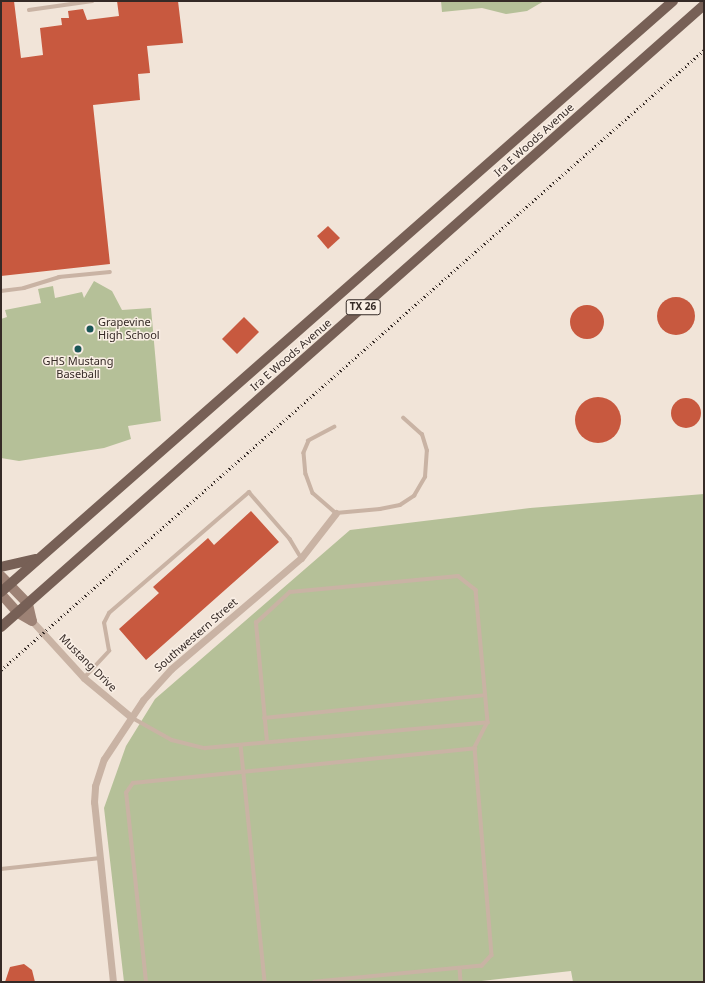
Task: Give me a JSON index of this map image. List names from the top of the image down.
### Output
{
  "streets": {
    "main road": ["Ira E Woods Avenue", "TX 26", "Mustang Drive"],
    "street": ["Southwestern Street"]
  },
  "crossings": [
    ["Ira E Woods Avenue", "Mustang Drive"],
    ["Southwestern Street", "Mustang Drive"]
  ],
  "places": ["Grapevine High School", "GHS Mustang Baseball"]
}
